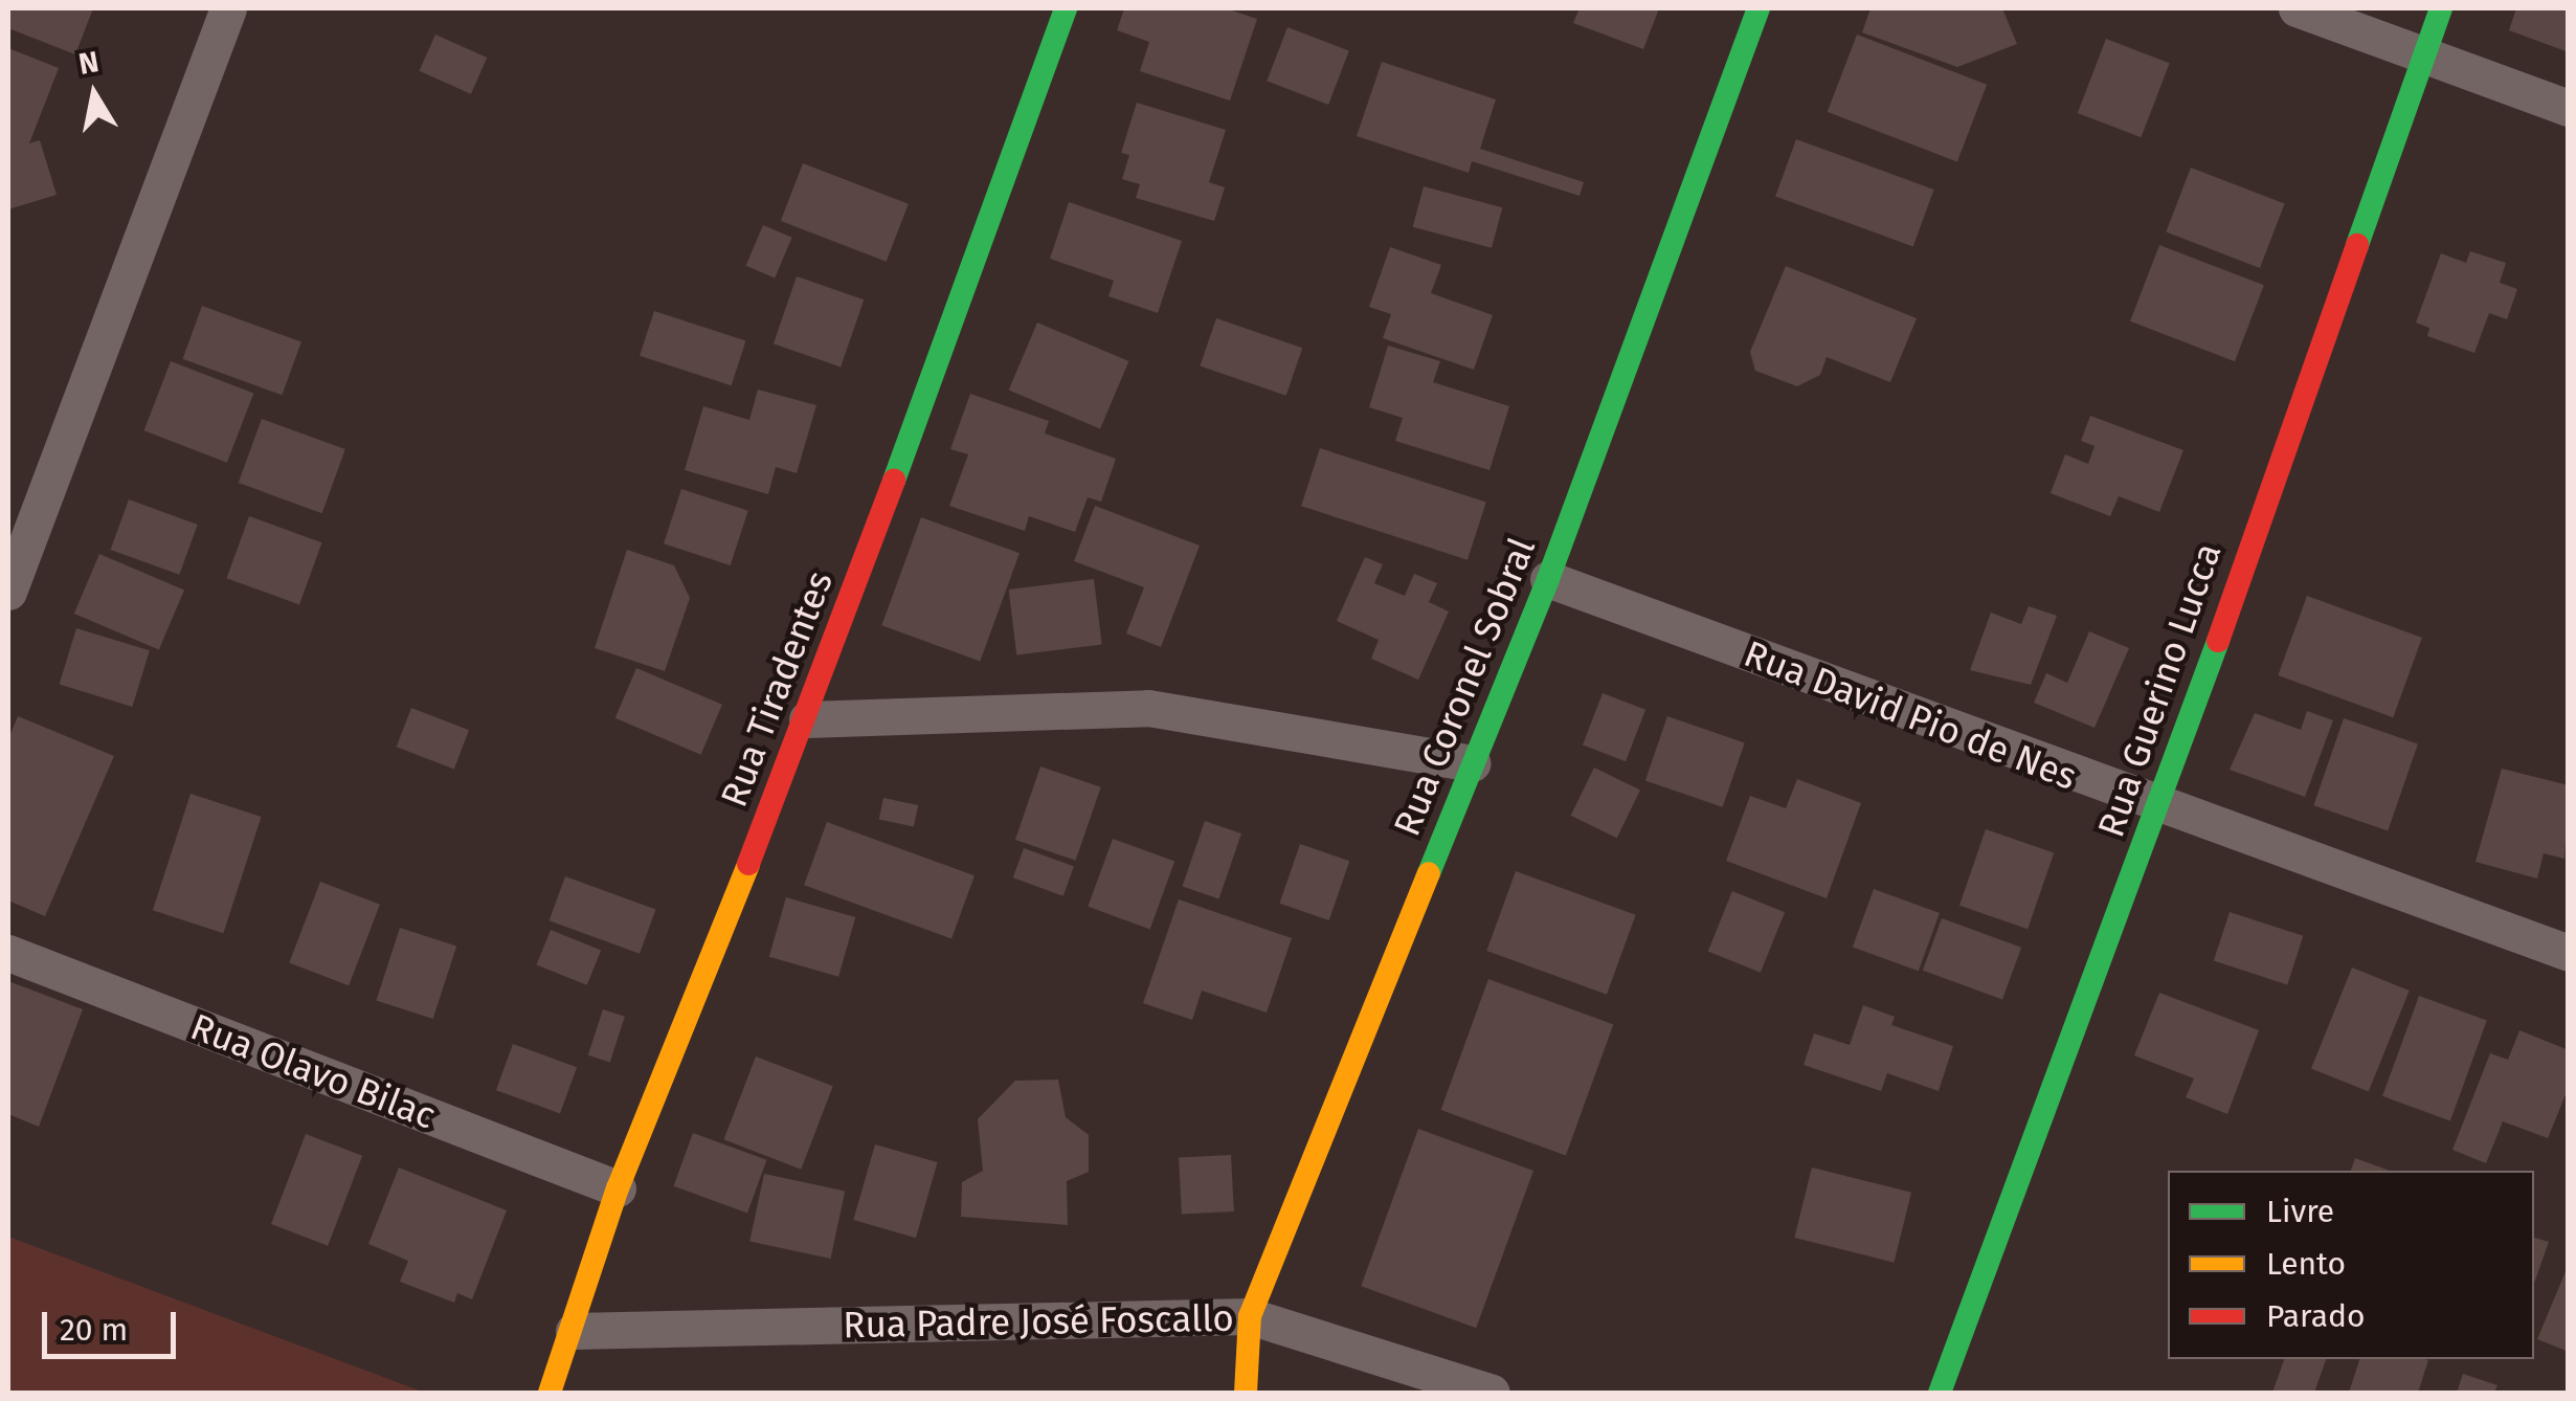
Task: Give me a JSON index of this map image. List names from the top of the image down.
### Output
{
  "streets": {
    "street": [
      "Rua Coronel Sobral",
      "Rua Tiradentes",
      "Rua Guerino Lucca",
      "Rua David Pio de Nes",
      "Rua Olavo Bilac",
      "Rua Padre José Foscallo"
    ]
  },
  "crossings": [
    ["Rua Coronel Sobral", "Rua David Pio de Nes"],
    ["Rua Coronel Sobral", "Rua Padre José Foscallo"],
    ["Rua Tiradentes", "Rua Olavo Bilac"],
    ["Rua Tiradentes", "Rua Padre José Foscallo"],
    ["Rua Guerino Lucca", "Rua David Pio de Nes"]
  ],
  "legend": ["Livre", "Lento", "Parado"],
  "scale_bar": "20 m",
  "north": "top"
}
